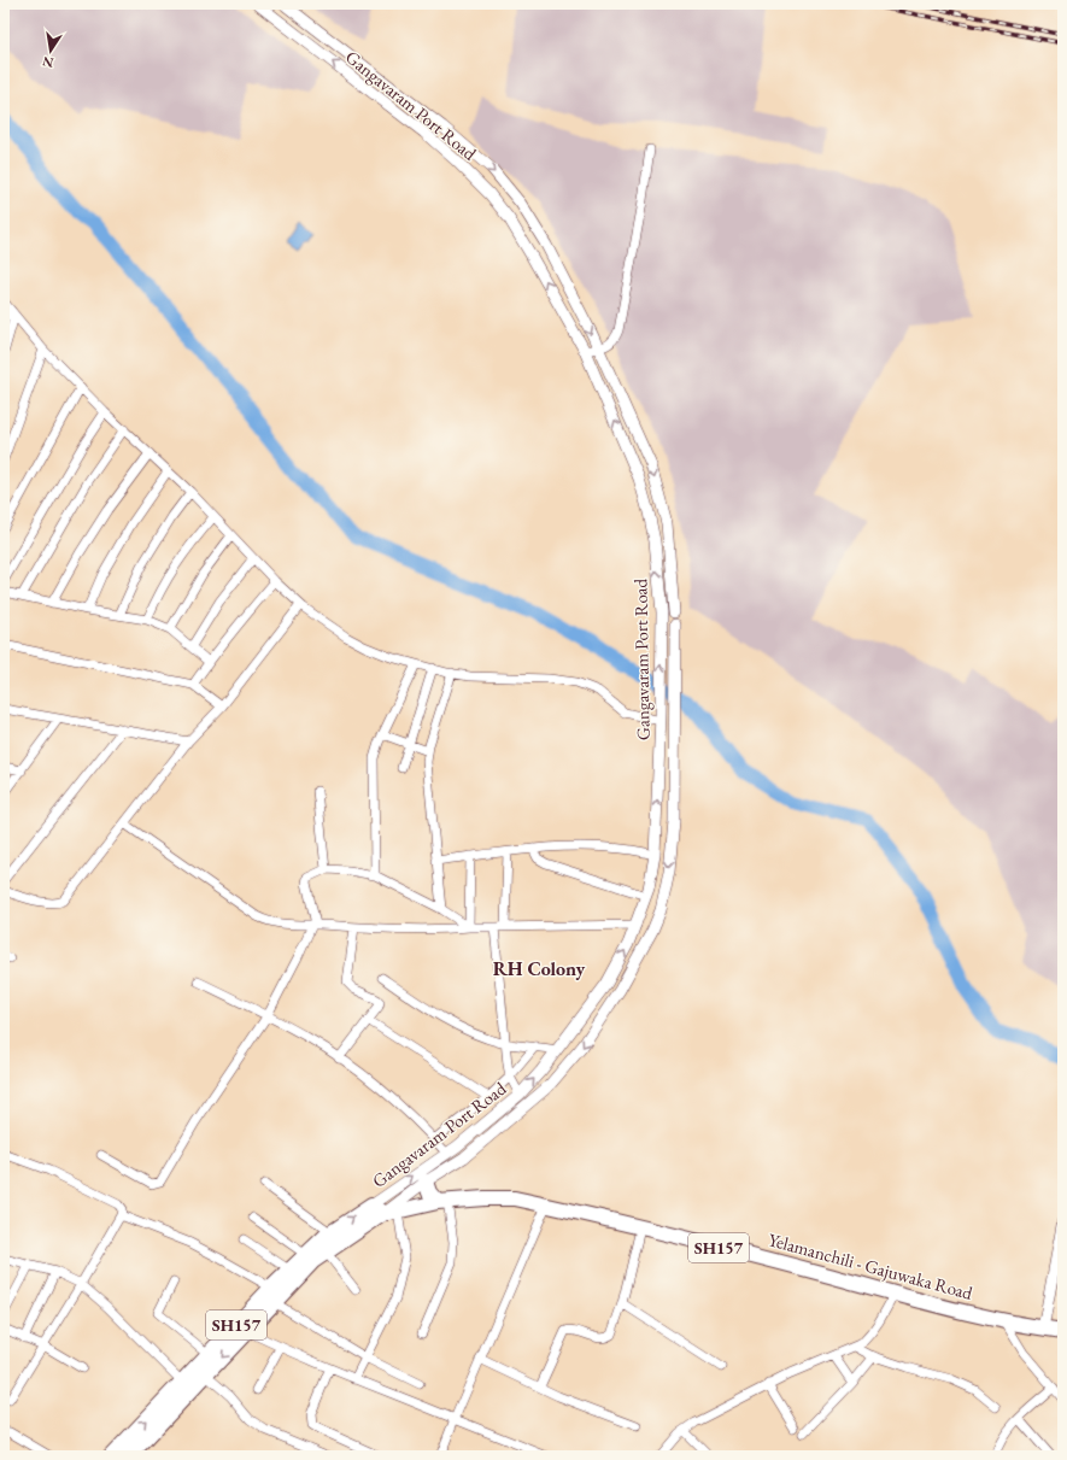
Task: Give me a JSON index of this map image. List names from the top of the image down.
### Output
{
  "streets": {
    "main road": ["SH157", "Yelamanchili - Gajuwaka Road"],
    "street": ["Gangavaram Port Road"]
  },
  "crossings": [
    ["Gangavaram Port Road", "Yelamanchili - Gajuwaka Road"]
  ],
  "districts": ["RH Colony"],
  "north": "bottom"
}
